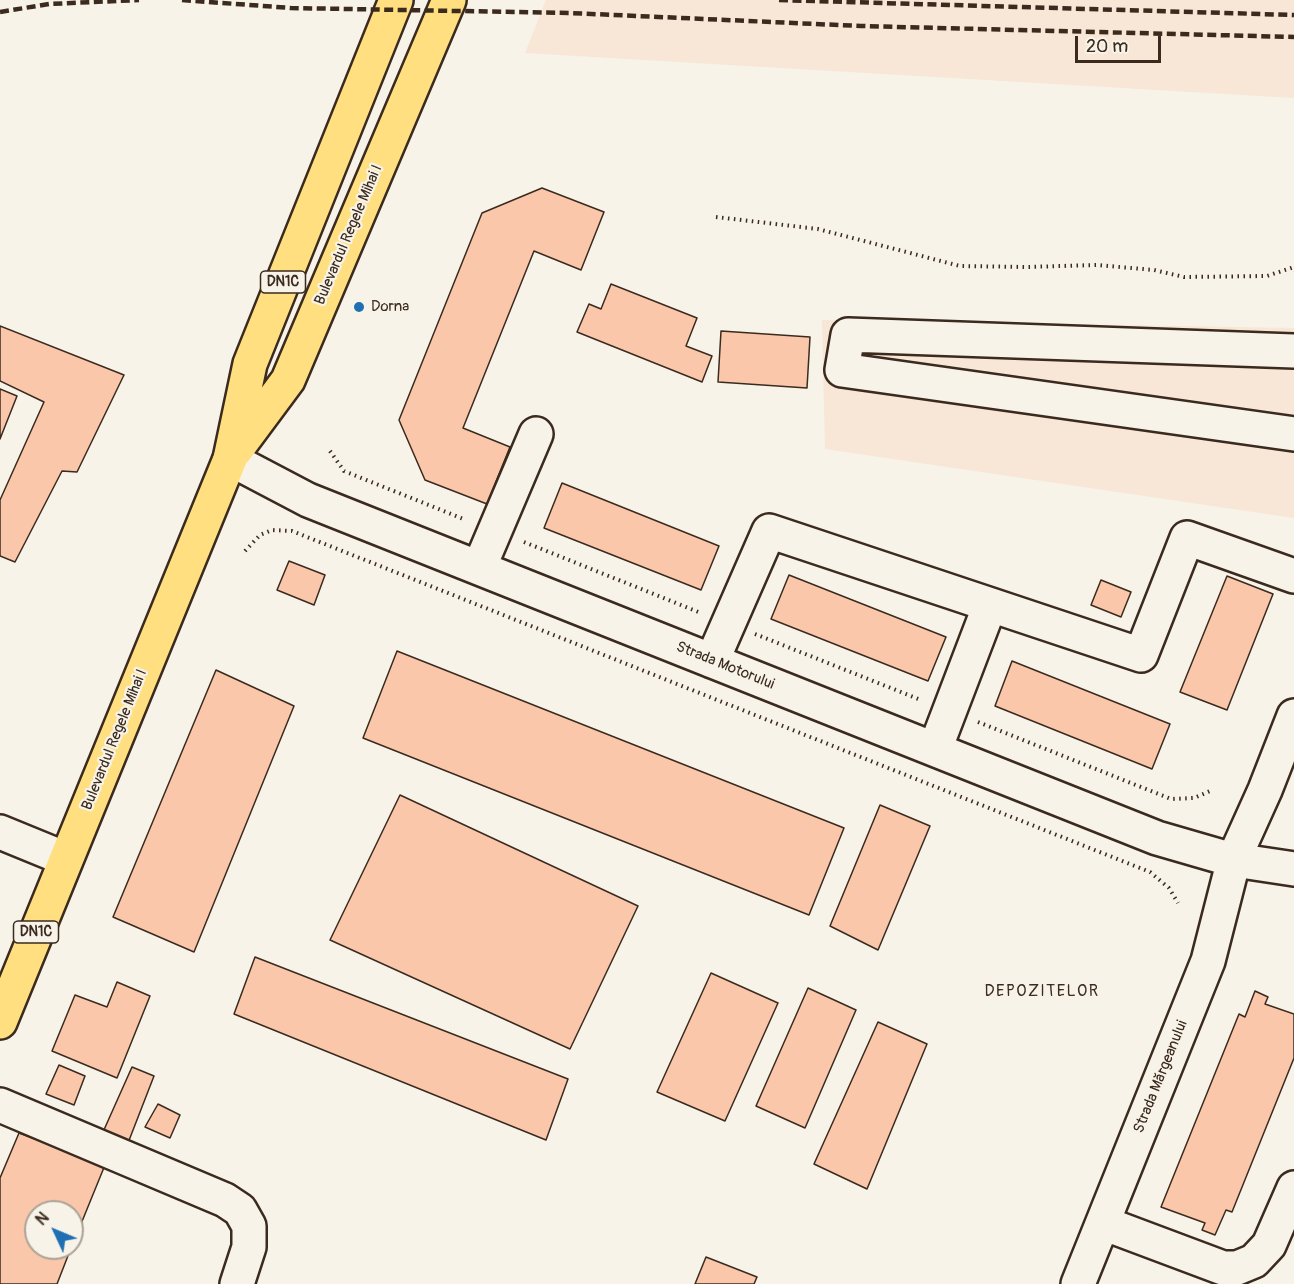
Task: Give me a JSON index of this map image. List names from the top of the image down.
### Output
{
  "streets": {
    "main road": ["Bulevardul Regele Mihai I", "DN1C"],
    "street": ["Strada Motorului", "Strada Mărgeanului"]
  },
  "crossings": [
    ["Bulevardul Regele Mihai I", "Strada Motorului"],
    ["Strada Motorului", "Strada Mărgeanului"]
  ],
  "districts": ["DEPOZITELOR"],
  "places": ["Dorna"],
  "scale_bar": "20 m",
  "north": "top left"
}
